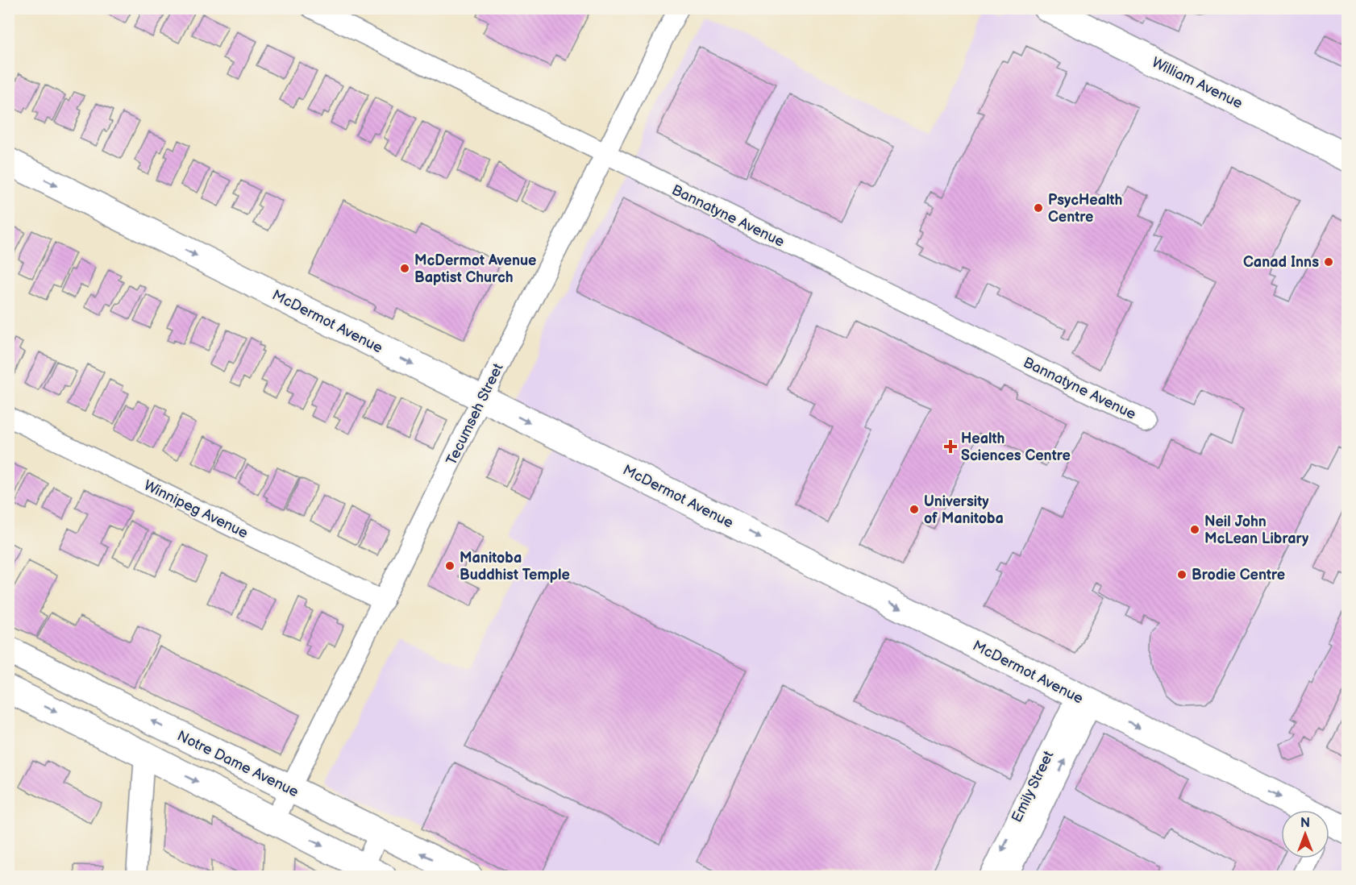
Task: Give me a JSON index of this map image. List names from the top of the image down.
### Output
{
  "streets": {
    "street": [
      "William Avenue",
      "Bannatyne Avenue",
      "McDermot Avenue",
      "Tecumseh Street",
      "Winnipeg Avenue",
      "Notre Dame Avenue",
      "Emily Street"
    ]
  },
  "crossings": [
    ["Bannatyne Avenue", "Tecumseh Street"],
    ["McDermot Avenue", "Tecumseh Street"],
    ["McDermot Avenue", "Emily Street"],
    ["Tecumseh Street", "Winnipeg Avenue"],
    ["Tecumseh Street", "Notre Dame Avenue"]
  ],
  "one_way": ["McDermot Avenue"],
  "places": {
    "other": [
      "PsycHealth Centre",
      "Canad Inns",
      "McDermot Avenue Baptist Church",
      "University of Manitoba",
      "Neil John McLean Library",
      "Manitoba Buddhist Temple",
      "Brodie Centre"
    ],
    "health": ["Health Sciences Centre"]
  },
  "north": "top"
}
